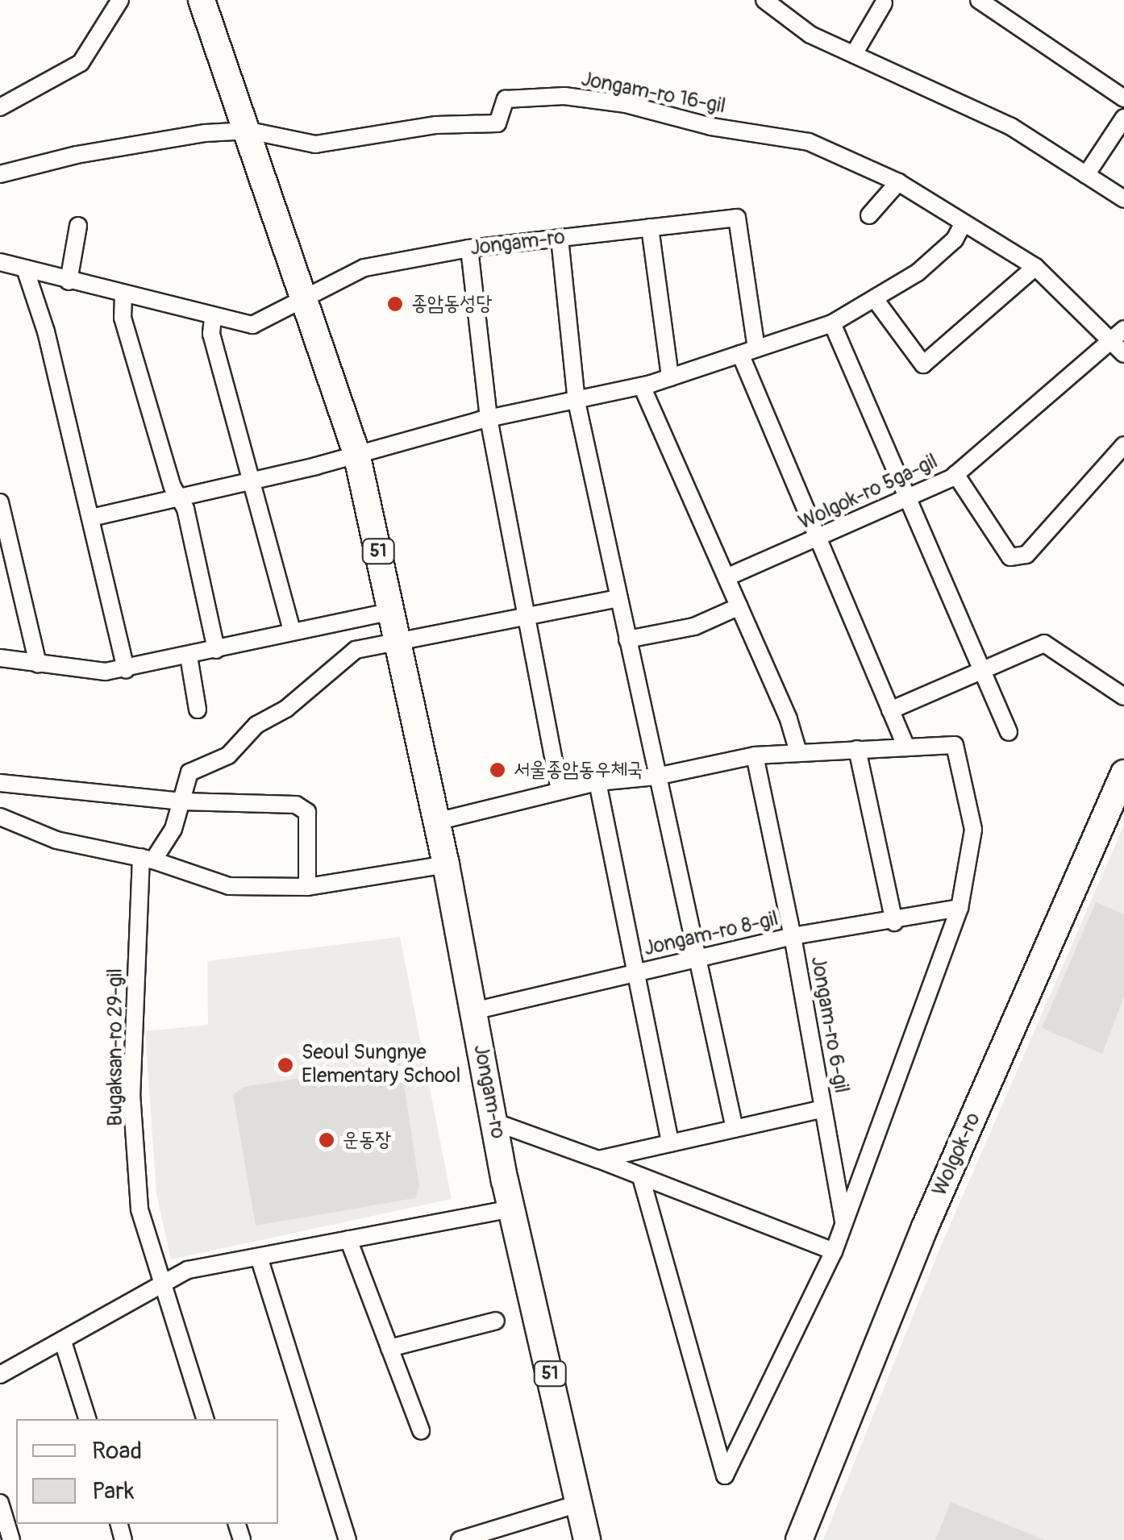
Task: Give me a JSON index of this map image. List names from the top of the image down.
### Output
{
  "streets": {
    "main road": ["Jongam-ro", "51", "Wolgok-ro"],
    "street": [
      "Jongam-ro 16-gil",
      "Wolgok-ro 5ga-gil",
      "Jongam-ro 8-gil",
      "Jongam-ro 6-gil",
      "Bugaksan-ro 29-gil"
    ]
  },
  "crossings": [
    ["Jongam-ro 16-gil", "Jongam-ro"],
    ["Jongam-ro 16-gil", "Wolgok-ro 5ga-gil"],
    ["Jongam-ro", "Jongam-ro 8-gil"],
    ["Jongam-ro 8-gil", "Jongam-ro 6-gil"]
  ],
  "places": [
    "종암동성당",
    "서울종암동우체국",
    "Seoul Sungnye Elementary School",
    "운동장"
  ],
  "legend": ["Road", "Park"]
}
